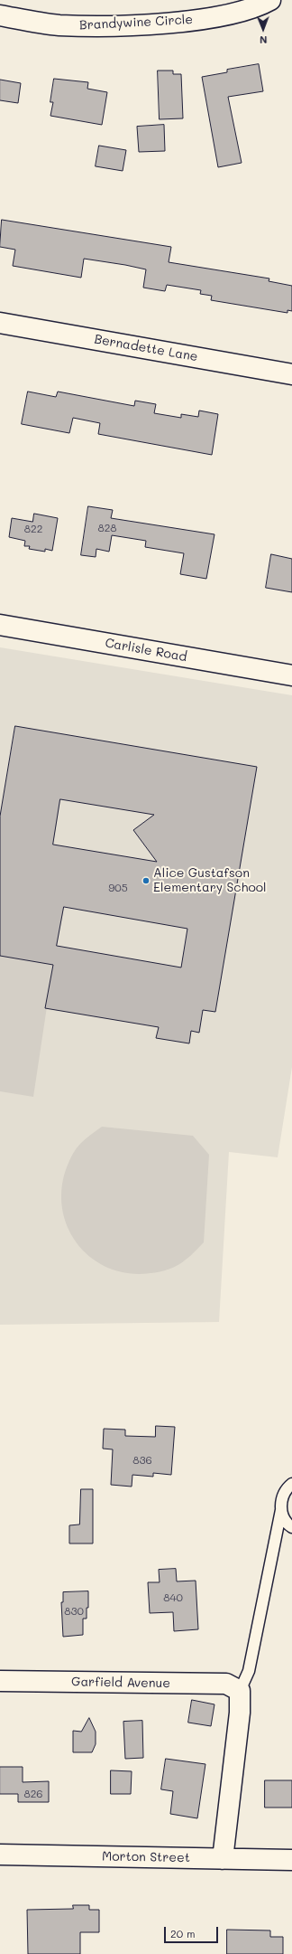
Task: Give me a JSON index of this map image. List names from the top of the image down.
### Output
{
  "streets": {
    "street": [
      "Brandywine Circle",
      "Bernadette Lane",
      "Carlisle Road",
      "Garfield Avenue",
      "Morton Street"
    ]
  },
  "places": ["Alice Gustafson Elementary School"],
  "house_numbers": [
    "828",
    "822",
    "905",
    "836",
    "840",
    "830",
    "826"
  ],
  "scale_bar": "20 m",
  "north": "bottom"
}
